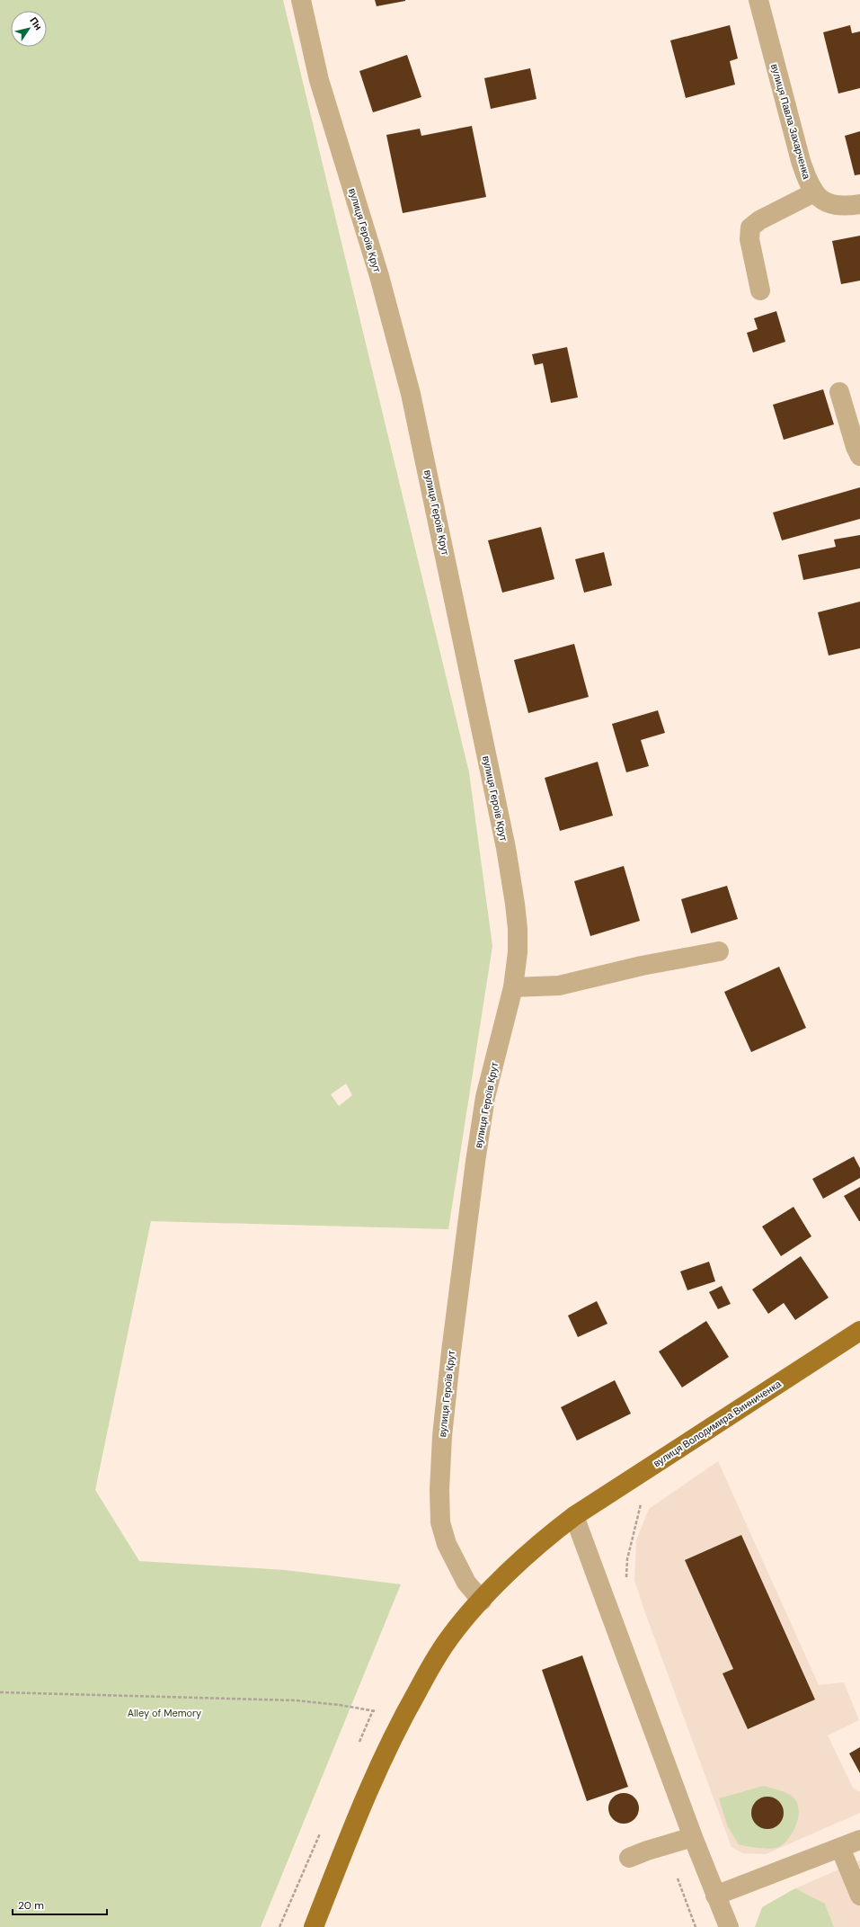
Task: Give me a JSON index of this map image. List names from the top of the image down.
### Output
{
  "streets": {
    "main road": ["вулиця Володимира Винниченка"],
    "street": ["вулиця Павла Захарченка", "вулиця Героїв Крут"]
  },
  "crossings": [
    ["вулиця Героїв Крут", "вулиця Володимира Винниченка"]
  ],
  "parks": ["Alley of Memory"],
  "scale_bar": "20 m",
  "north": "top right"
}
